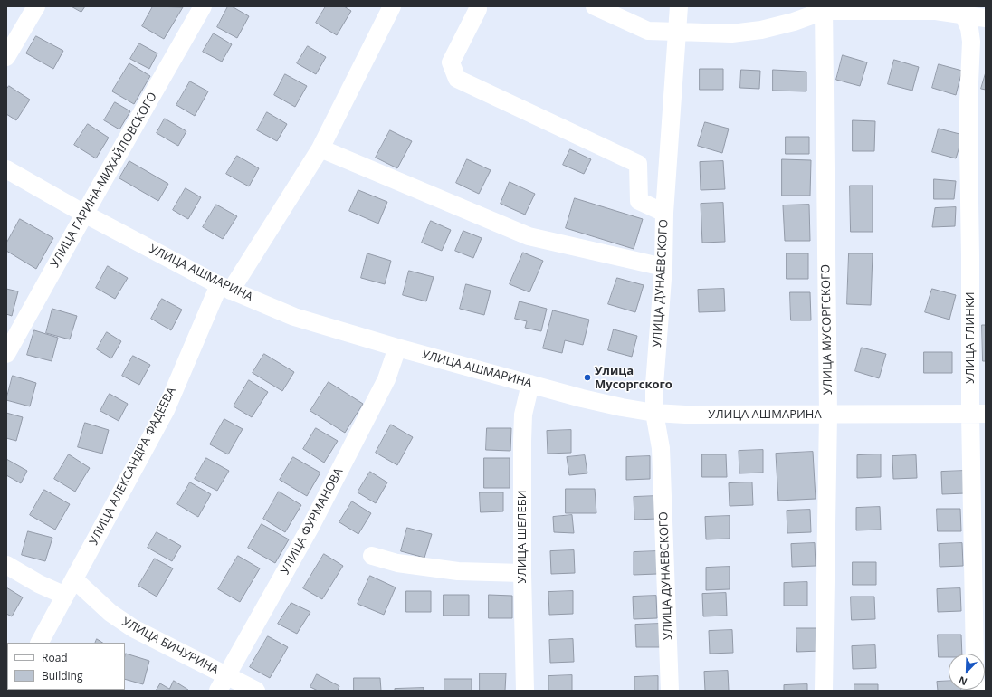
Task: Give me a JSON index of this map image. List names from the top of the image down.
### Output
{
  "streets": {
    "street": [
      "УЛИЦА ГАРИНА-МИХАЙЛОВСКОГО",
      "УЛИЦА АШМАРИНА",
      "УЛИЦА ДУНАЕВСКОГО",
      "УЛИЦА МУСОРГСКОГО",
      "УЛИЦА ГЛИНКИ",
      "УЛИЦА АЛЕКСАНДРА ФАДЕЕВА",
      "УЛИЦА ФУРМАНОВА",
      "УЛИЦА ШЕЛЕБИ",
      "УЛИЦА БИЧУРИНА"
    ]
  },
  "crossings": [
    ["УЛИЦА ГАРИНА-МИХАЙЛОВСКОГО", "УЛИЦА АШМАРИНА"],
    ["УЛИЦА АШМАРИНА", "УЛИЦА ДУНАЕВСКОГО"],
    ["УЛИЦА АШМАРИНА", "УЛИЦА МУСОРГСКОГО"],
    ["УЛИЦА АШМАРИНА", "УЛИЦА ГЛИНКИ"],
    ["УЛИЦА АШМАРИНА", "УЛИЦА АЛЕКСАНДРА ФАДЕЕВА"],
    ["УЛИЦА АШМАРИНА", "УЛИЦА ФУРМАНОВА"],
    ["УЛИЦА АШМАРИНА", "УЛИЦА ШЕЛЕБИ"],
    ["УЛИЦА АЛЕКСАНДРА ФАДЕЕВА", "УЛИЦА БИЧУРИНА"],
    ["УЛИЦА ФУРМАНОВА", "УЛИЦА БИЧУРИНА"]
  ],
  "places": ["Улица Мусоргского"],
  "legend": ["Road", "Building"],
  "north": "bottom left"
}
